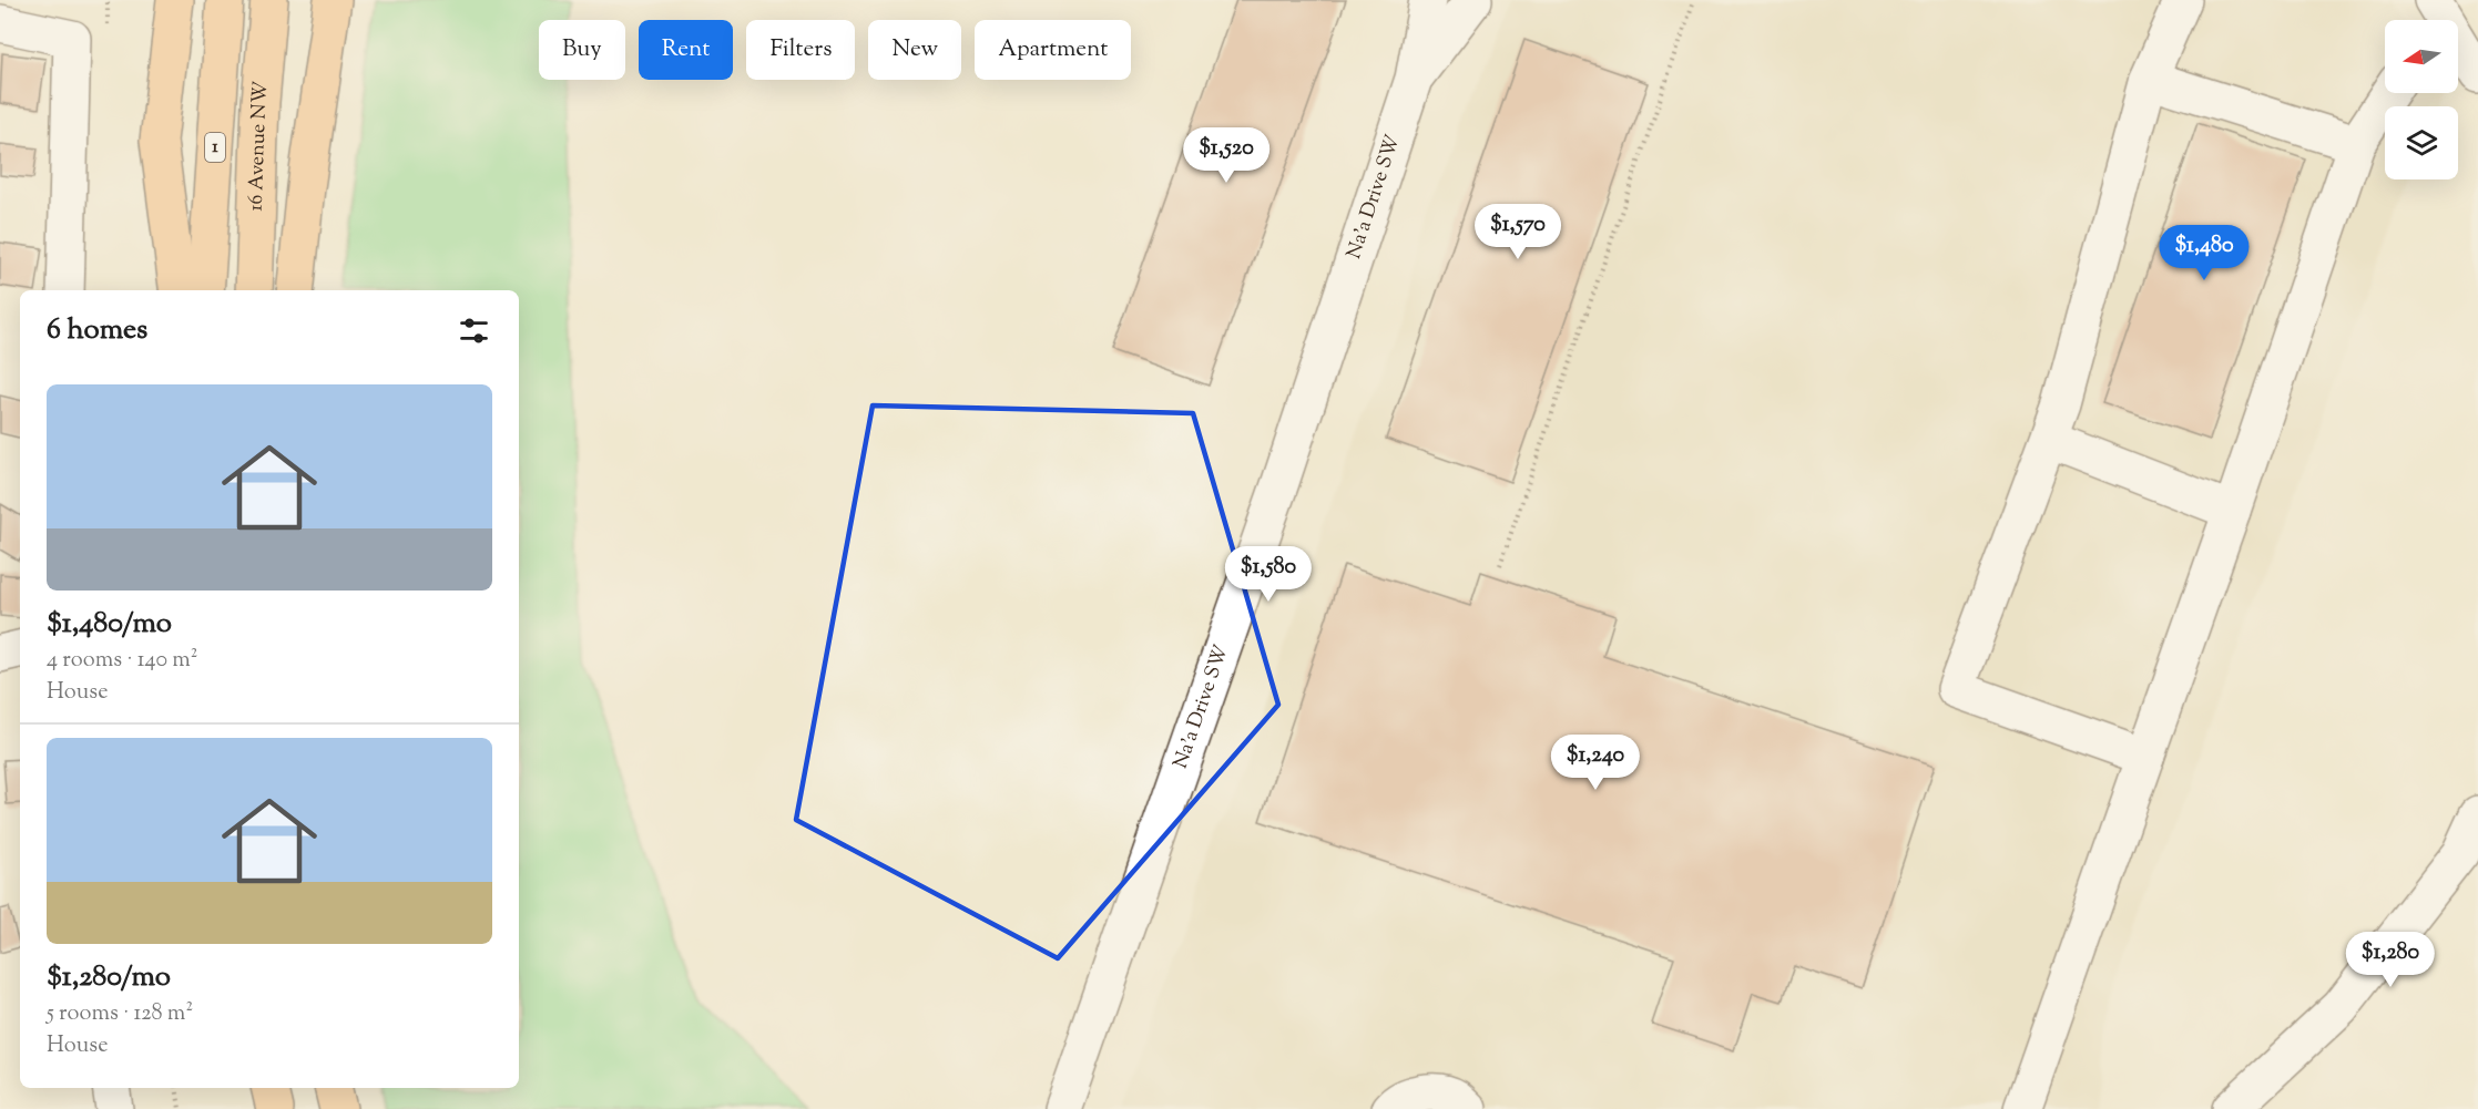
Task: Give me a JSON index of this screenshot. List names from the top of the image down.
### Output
{
  "streets": {
    "highway": ["1", "16 Avenue NW"],
    "street": ["Na'a Drive SW"]
  },
  "north": "left",
  "page": {
    "chip": [
      "Buy",
      "Rent",
      "Filters",
      "New",
      "Apartment"
    ],
    "price": [
      "$1,520",
      "$1,570",
      "$1,480",
      "$1,580",
      "$1,240",
      "$1,280"
    ],
    "heading": "6 homes",
    "list": [
      {
        "name": "$1,480/mo",
        "note": "4 rooms · 140 m² · House"
      },
      {
        "name": "$1,280/mo",
        "note": "5 rooms · 128 m² · House"
      }
    ]
  }
}
